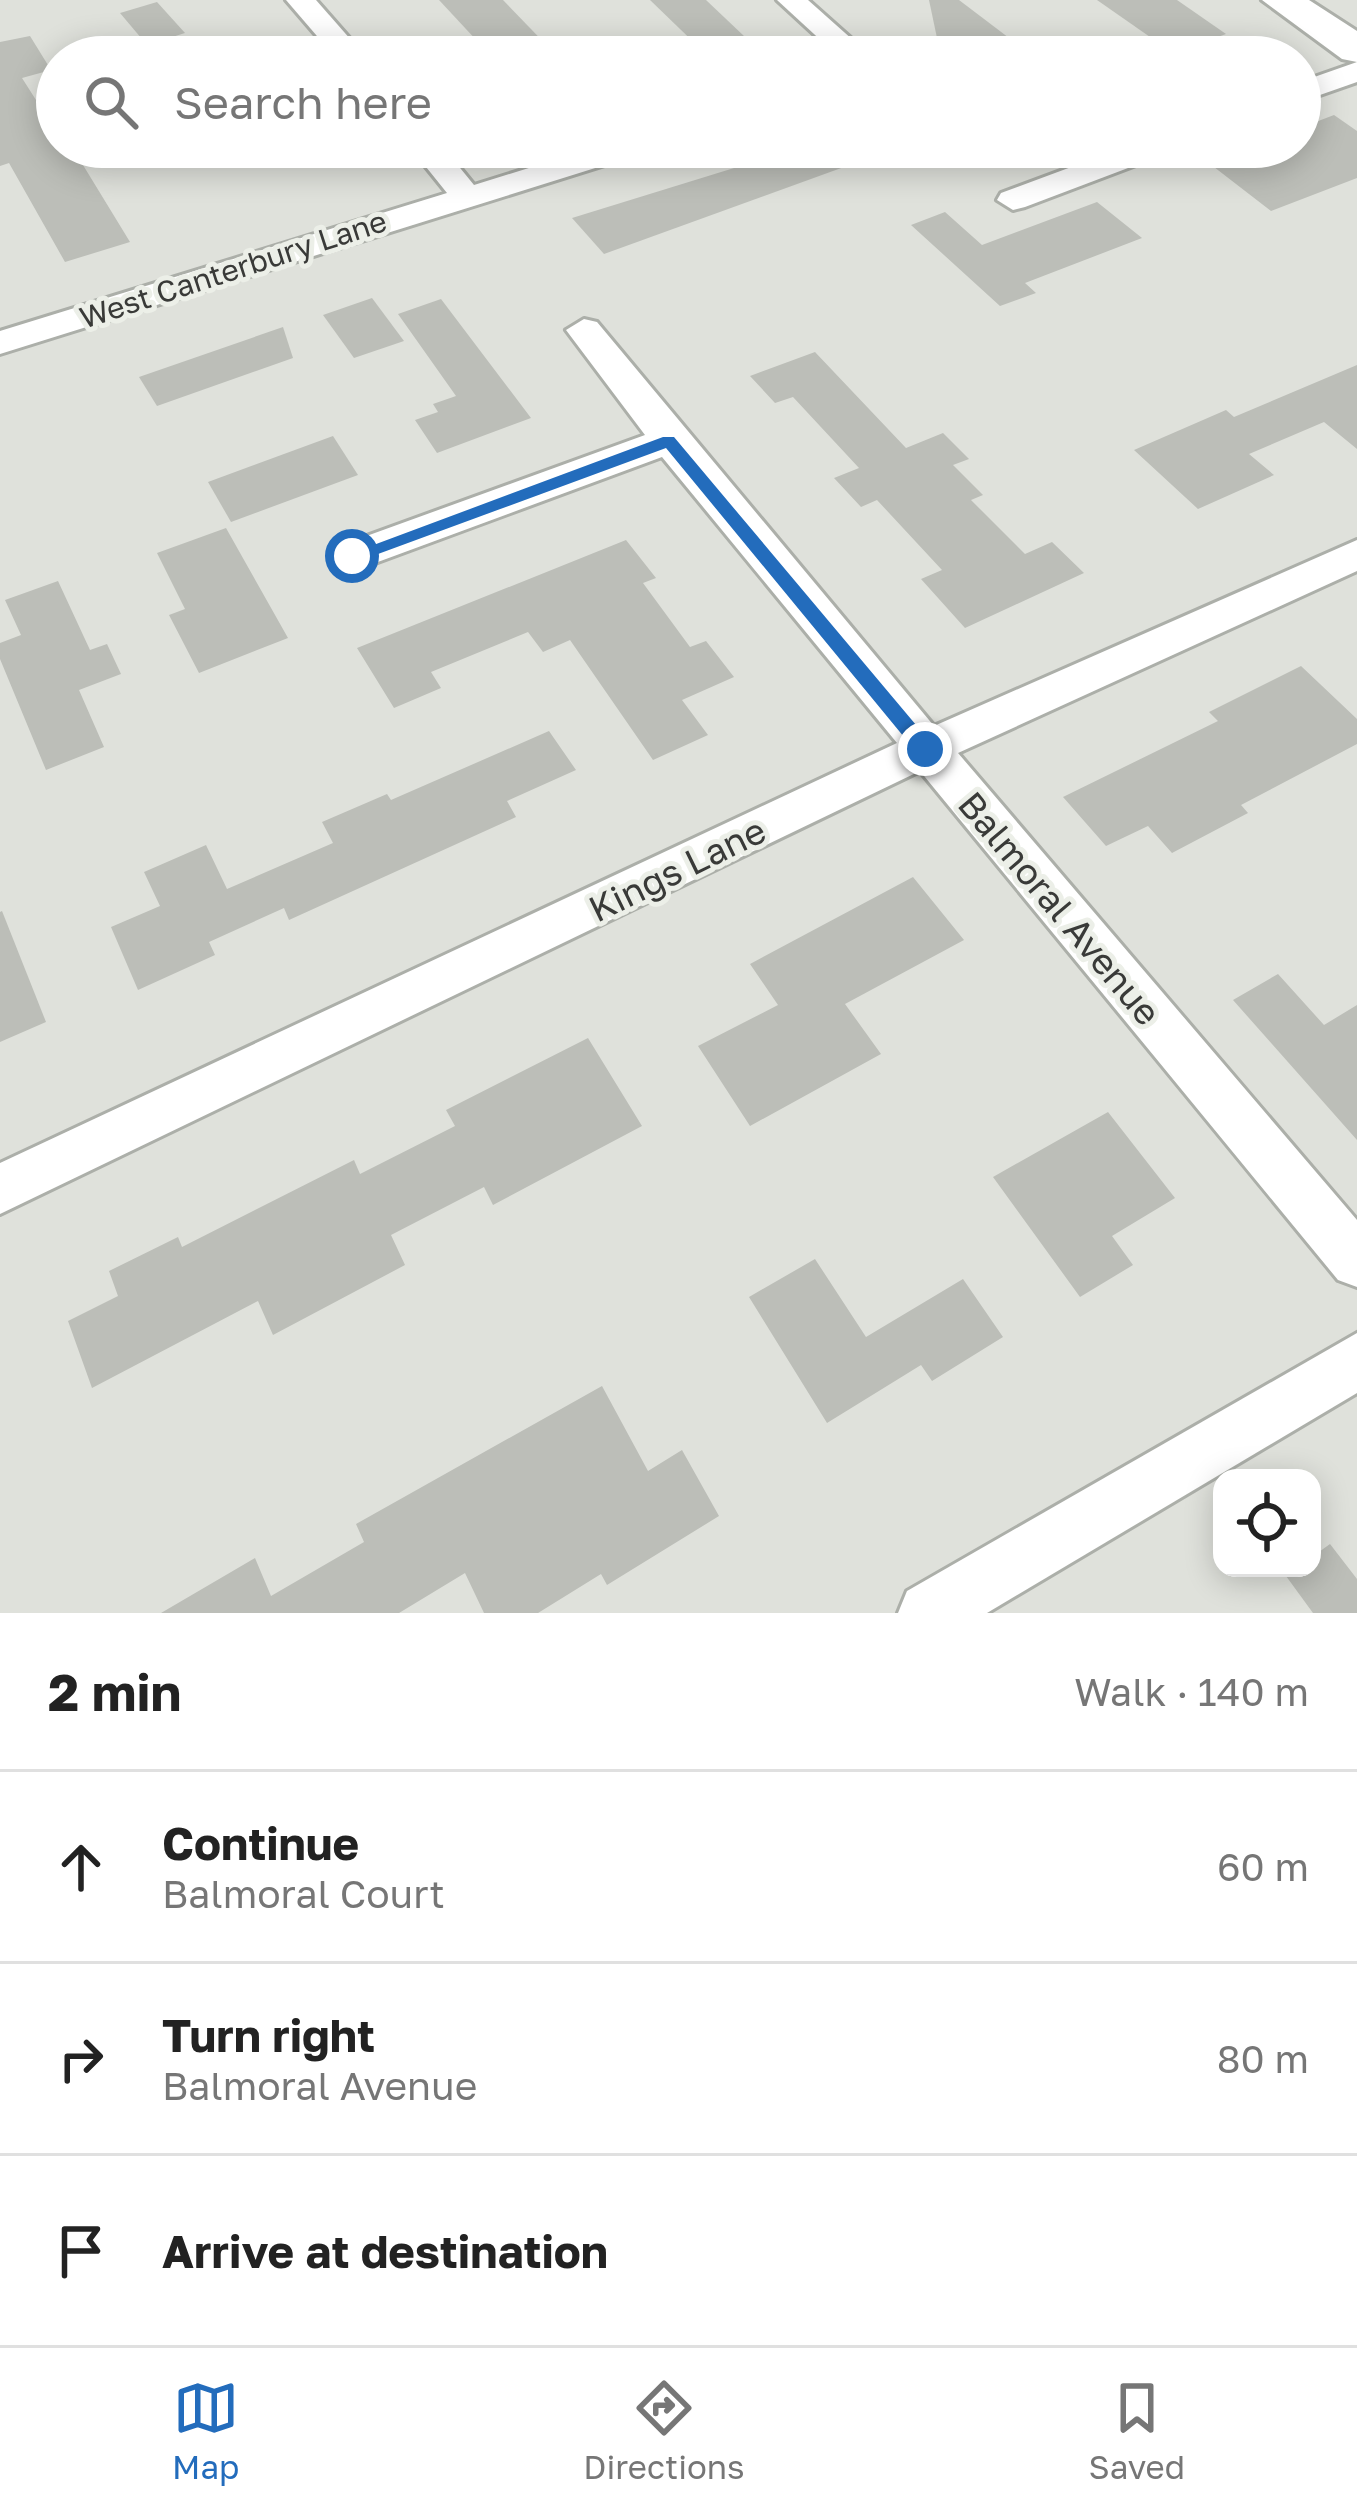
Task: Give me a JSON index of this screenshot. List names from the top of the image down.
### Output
{
  "streets": {
    "street": ["West Canterbury Lane", "Kings Lane", "Balmoral Avenue"]
  },
  "crossings": [
    ["Kings Lane", "Balmoral Avenue"]
  ],
  "page": {
    "search": "Search here",
    "heading": ["2 min", "Walk · 140 m"],
    "list": [
      ["Continue", "Balmoral Court", "60 m"],
      ["Turn right", "Balmoral Avenue", "80 m"],
      "Arrive at destination"
    ],
    "nav": ["Map", "Directions", "Saved"]
  }
}
